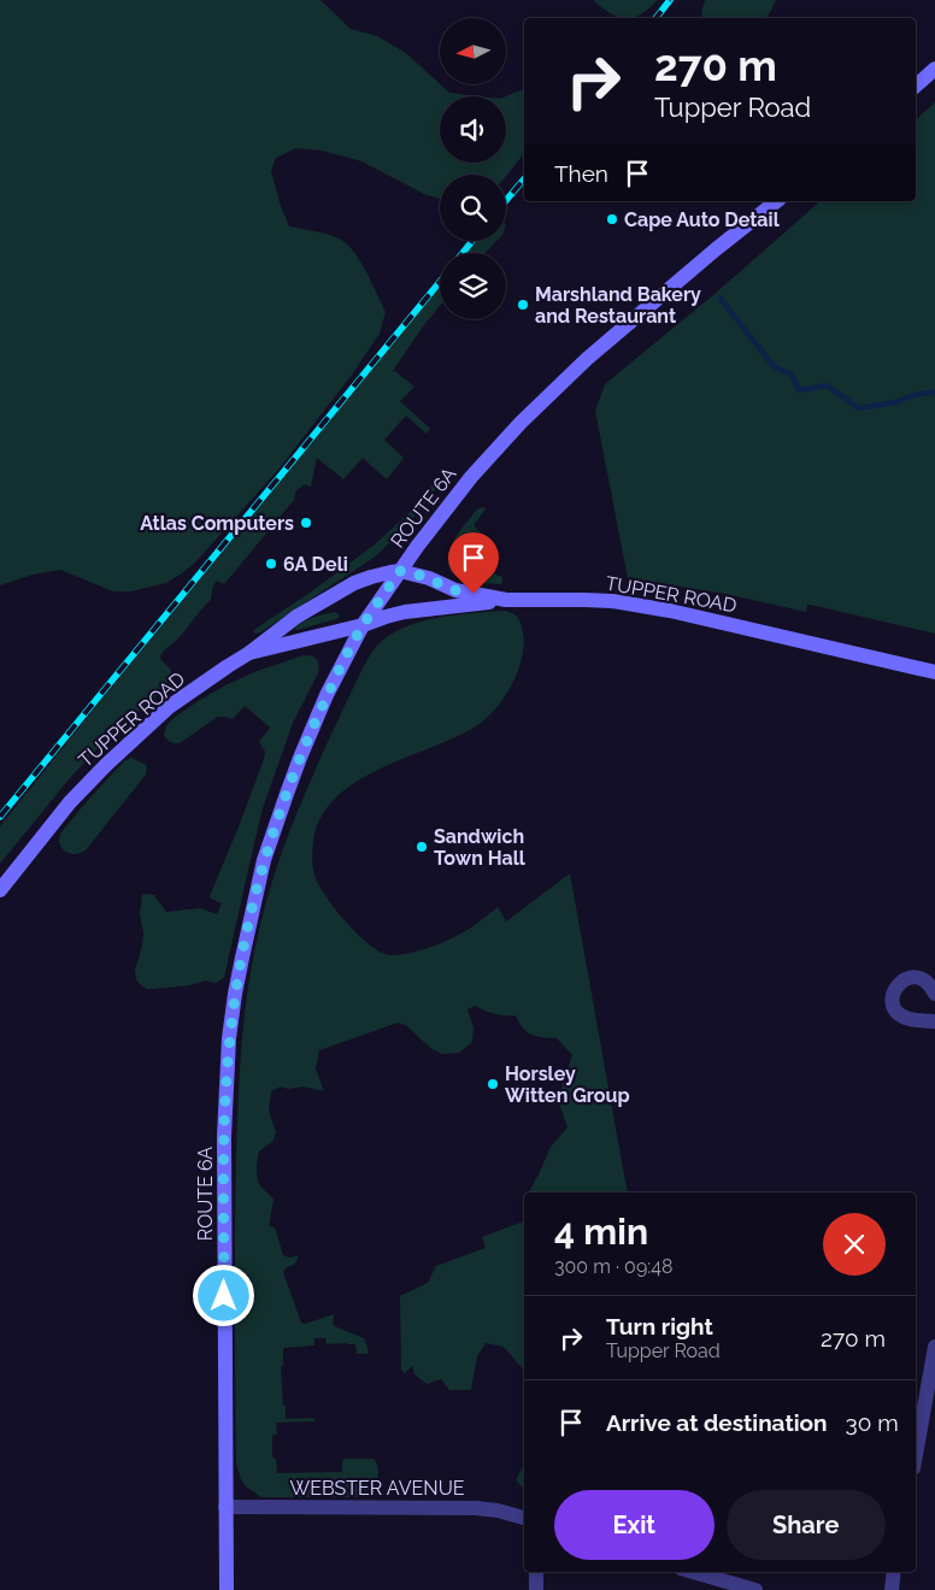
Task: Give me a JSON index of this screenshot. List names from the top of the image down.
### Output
{
  "streets": {
    "main road": ["ROUTE 6A", "TUPPER ROAD"],
    "street": ["WEBSTER AVENUE"]
  },
  "crossings": [
    ["ROUTE 6A", "TUPPER ROAD"],
    ["ROUTE 6A", "WEBSTER AVENUE"]
  ],
  "places": [
    "Cape Auto Detail",
    "Marshland Bakery and Restaurant",
    "Atlas Computers",
    "6A Deli",
    "Sandwich Town Hall",
    "Horsley Witten Group"
  ],
  "north": "left",
  "page": {
    "turn": ["270 m", "Tupper Road"],
    "then": "Then",
    "heading": ["4 min", "300 m · 09:48"],
    "list": [
      {
        "name": "Turn right",
        "note": "Tupper Road",
        "value": "270 m"
      },
      {
        "name": "Arrive at destination",
        "value": "30 m"
      }
    ],
    "buttons": ["Exit", "Share"]
  }
}
